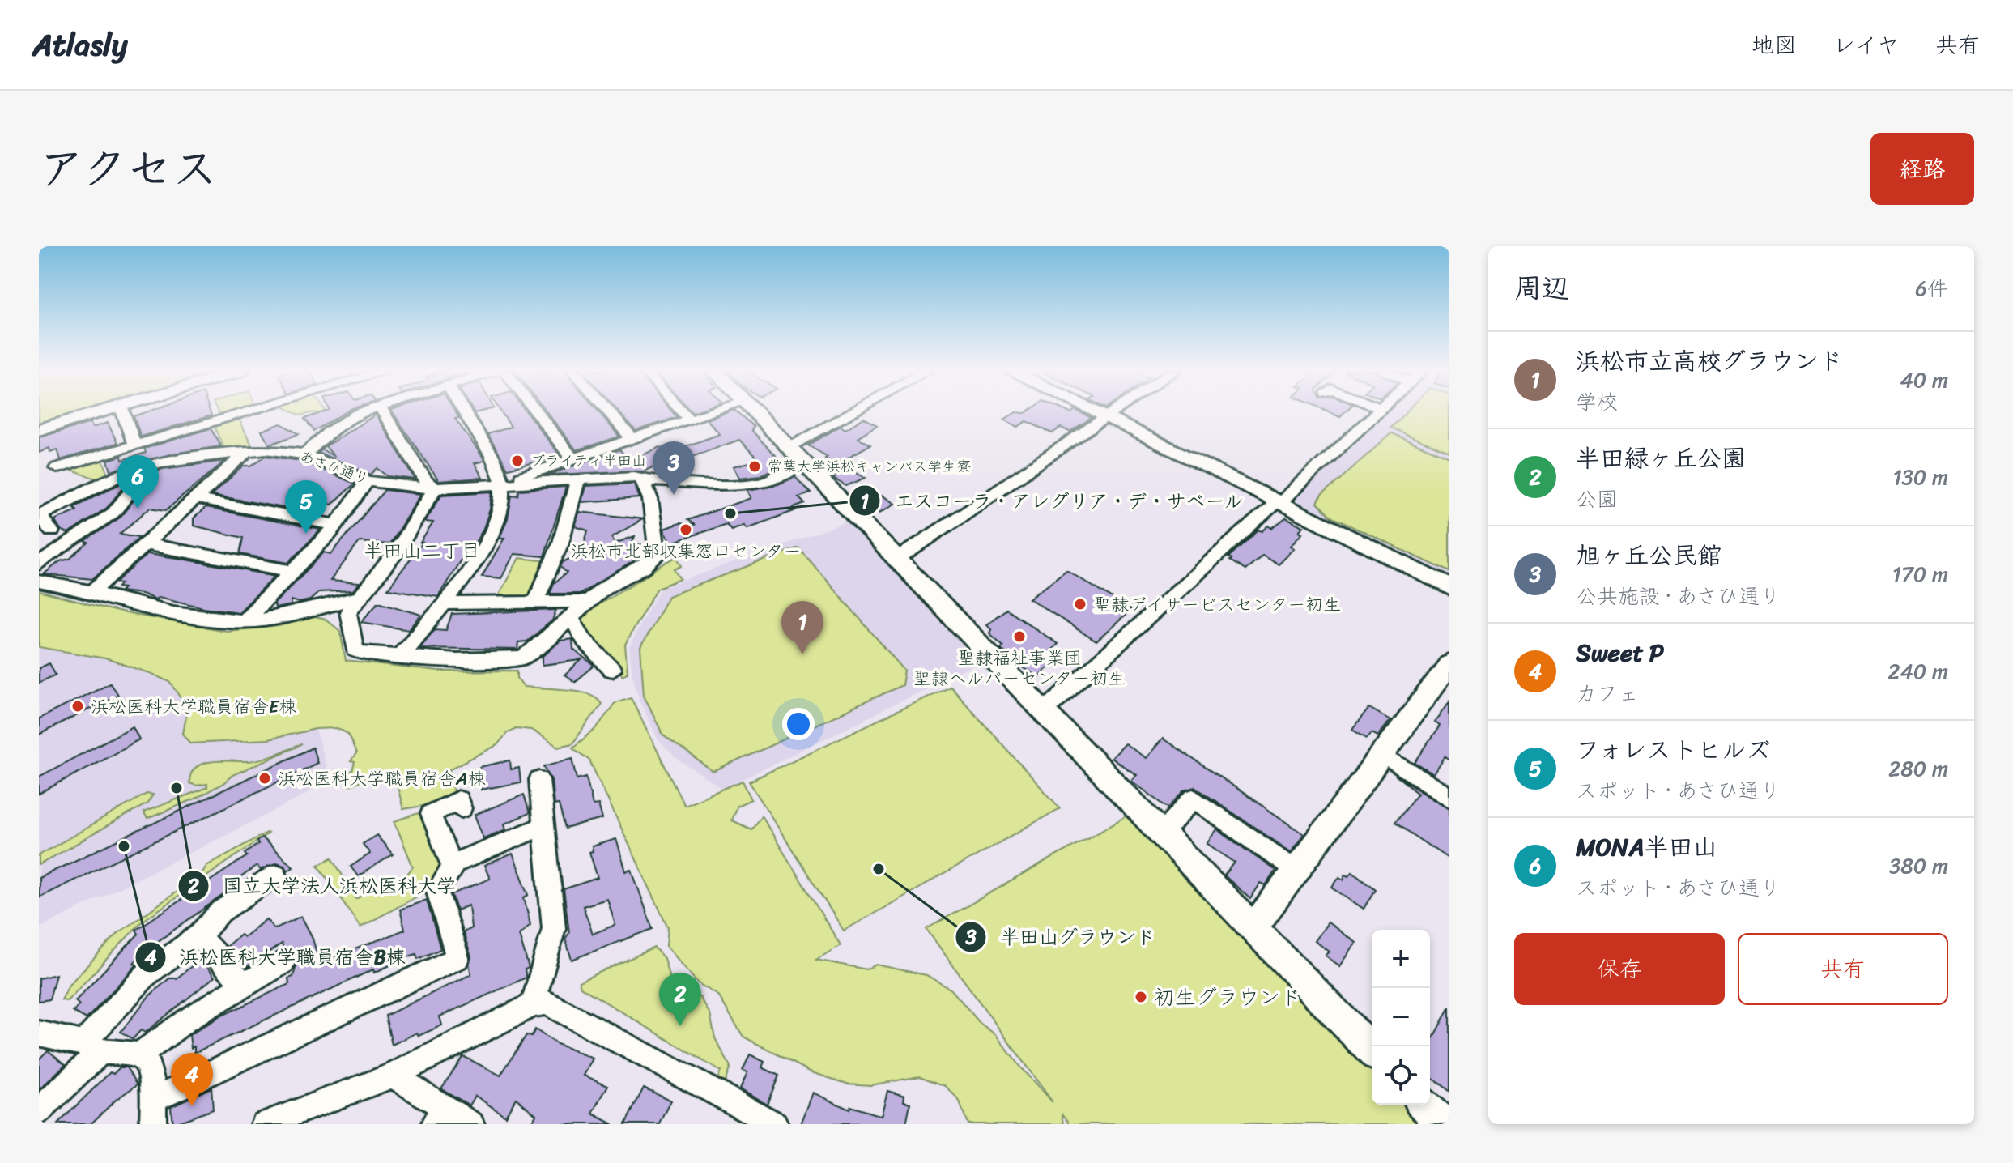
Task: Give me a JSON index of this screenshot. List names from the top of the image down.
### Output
{
  "streets": {
    "street": ["あさひ通り"]
  },
  "districts": ["半田山二丁目"],
  "places": [
    "ブライティ半田山",
    "常葉大学浜松キャンパス学生寮",
    "エスコーラ・アレグリア・デ・サベール",
    "浜松市北部収集窓口センター",
    "聖隷デイサービスセンター初生",
    "聖隷福祉事業団 聖隷ヘルパーセンター初生",
    "浜松医科大学職員宿舎E棟",
    "浜松医科大学職員宿舎A棟",
    "国立大学法人浜松医科大学",
    "浜松医科大学職員宿舎B棟",
    "半田山グラウンド",
    "初生グラウンド"
  ],
  "page": {
    "header": "Atlasly",
    "nav": ["地図", "レイヤ", "共有"],
    "title": "アクセス",
    "buttons": [
      "経路",
      ["保存", "共有"]
    ],
    "heading": ["周辺", "6件"],
    "list": [
      {
        "mark": "1",
        "name": "浜松市立高校グラウンド",
        "note": "学校",
        "value": "40 m"
      },
      {
        "mark": "2",
        "name": "半田緑ヶ丘公園",
        "note": "公園",
        "value": "130 m"
      },
      {
        "mark": "3",
        "name": "旭ヶ丘公民館",
        "note": "公共施設 · あさひ通り",
        "value": "170 m"
      },
      {
        "mark": "4",
        "name": "Sweet P",
        "note": "カフェ",
        "value": "240 m"
      },
      {
        "mark": "5",
        "name": "フォレストヒルズ",
        "note": "スポット · あさひ通り",
        "value": "280 m"
      },
      {
        "mark": "6",
        "name": "MONA半田山",
        "note": "スポット · あさひ通り",
        "value": "380 m"
      }
    ],
    "pins": [
      "3",
      "6",
      "5",
      "1",
      "2",
      "4"
    ],
    "map_buttons": ["+", "−"]
  }
}
